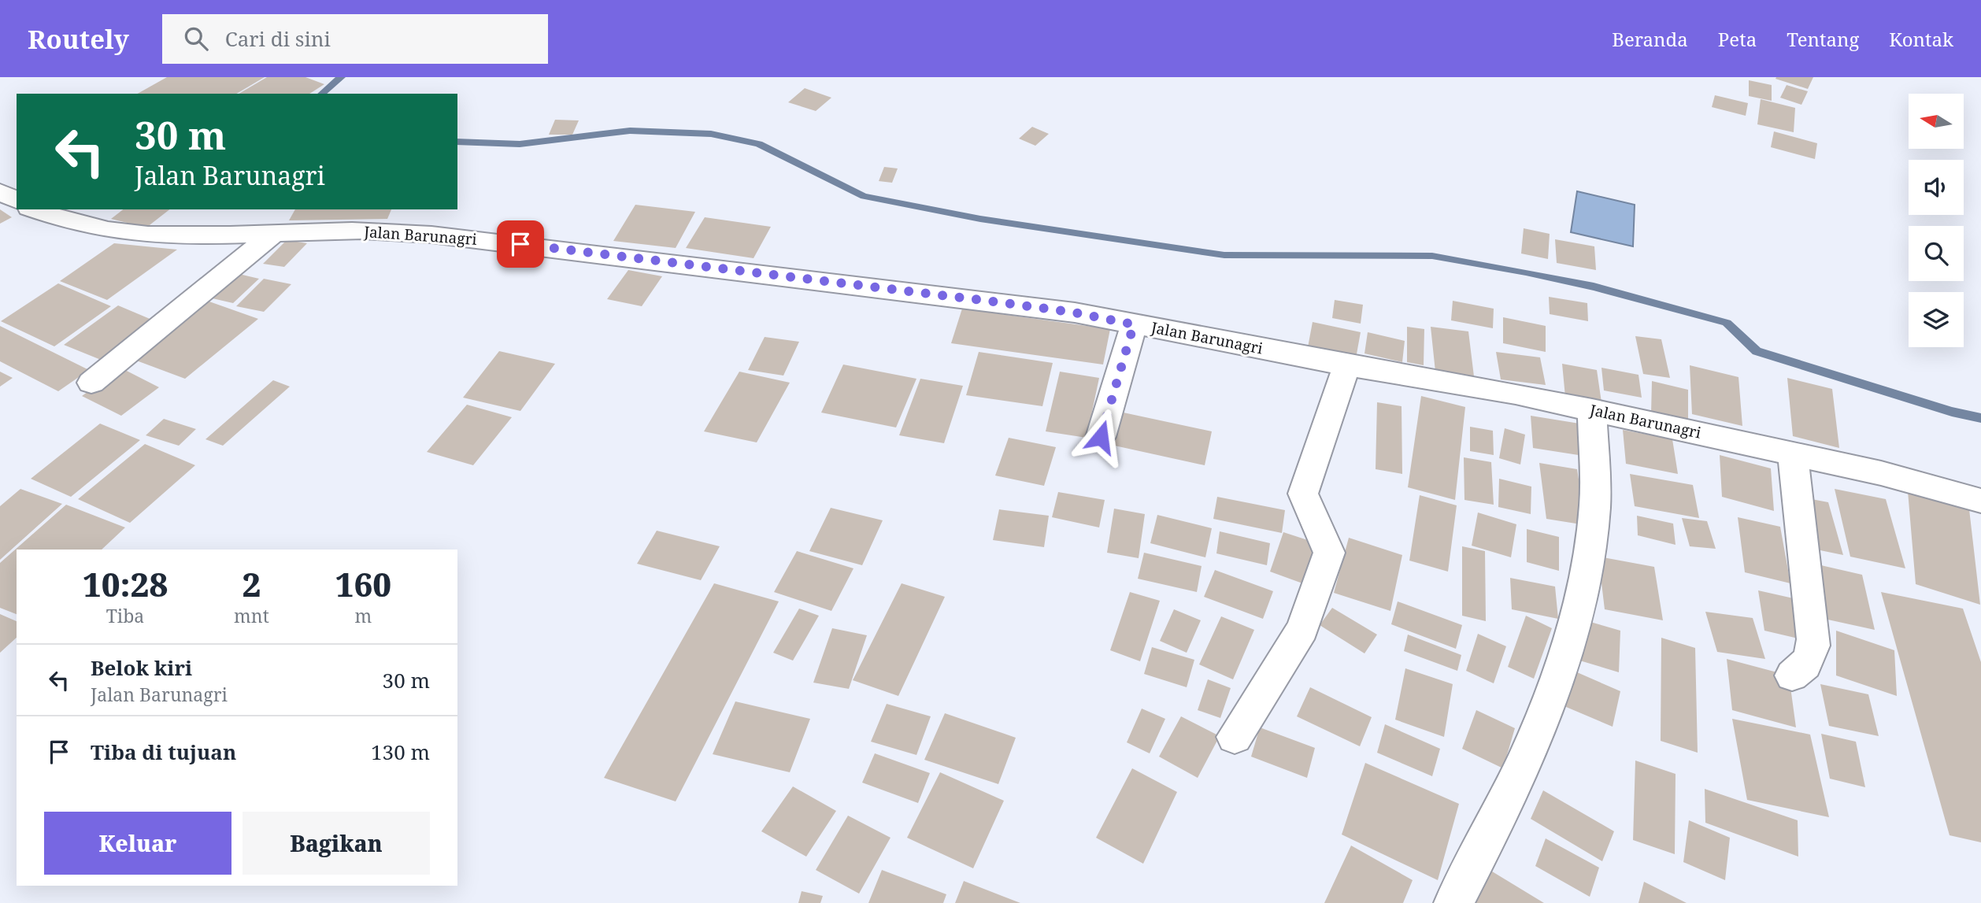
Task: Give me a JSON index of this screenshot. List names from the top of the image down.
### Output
{
  "streets": {
    "street": ["Jalan Barunagri"]
  },
  "north": "left",
  "page": {
    "header": "Routely",
    "search": "Cari di sini",
    "nav": [
      "Beranda",
      "Peta",
      "Tentang",
      "Kontak"
    ],
    "turn": ["30 m", "Jalan Barunagri"],
    "eta": [
      "10:28",
      "Tiba",
      "2",
      "mnt",
      "160",
      "m"
    ],
    "list": [
      {
        "name": "Belok kiri",
        "note": "Jalan Barunagri",
        "value": "30 m"
      },
      {
        "name": "Tiba di tujuan",
        "value": "130 m"
      }
    ],
    "buttons": ["Keluar", "Bagikan"]
  }
}
